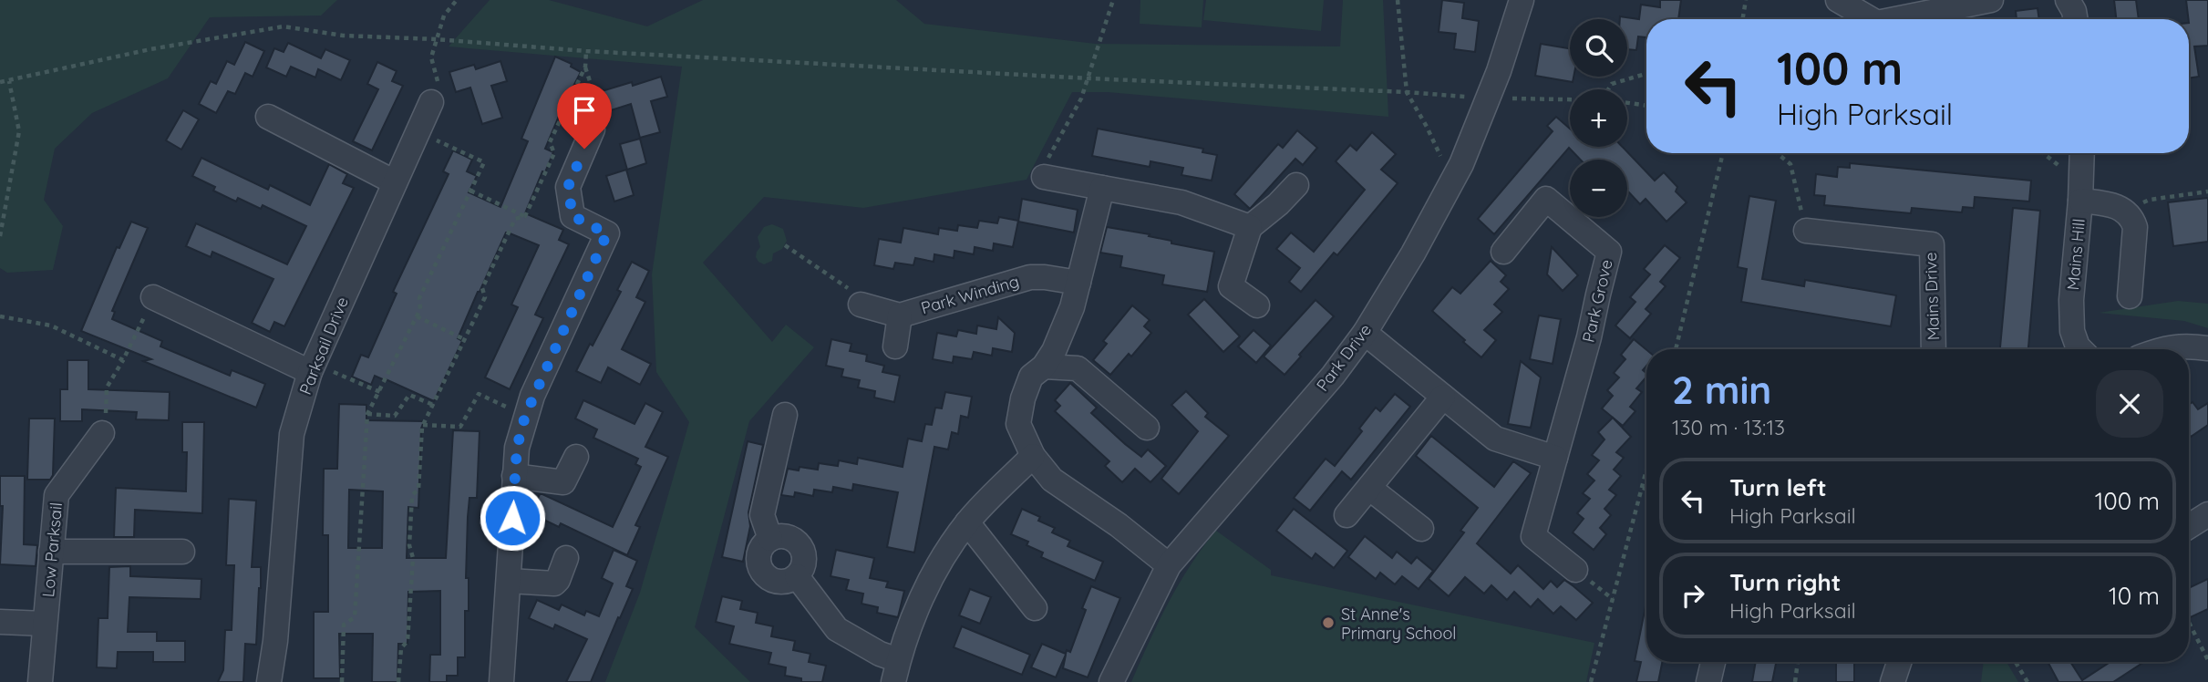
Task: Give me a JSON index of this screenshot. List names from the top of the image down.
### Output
{
  "streets": {
    "street": [
      "Mains Hill",
      "Park Winding",
      "Mains Drive",
      "Park Grove",
      "Parksail Drive",
      "Park Drive",
      "Low Parksail"
    ]
  },
  "places": ["St Anne's Primary School"],
  "page": {
    "map_buttons": ["+", "−"],
    "turn": ["100 m", "High Parksail"],
    "heading": ["2 min", "130 m · 13:13"],
    "list": [
      {
        "name": "Turn left",
        "note": "High Parksail",
        "value": "100 m"
      },
      {
        "name": "Turn right",
        "note": "High Parksail",
        "value": "10 m"
      }
    ]
  }
}
